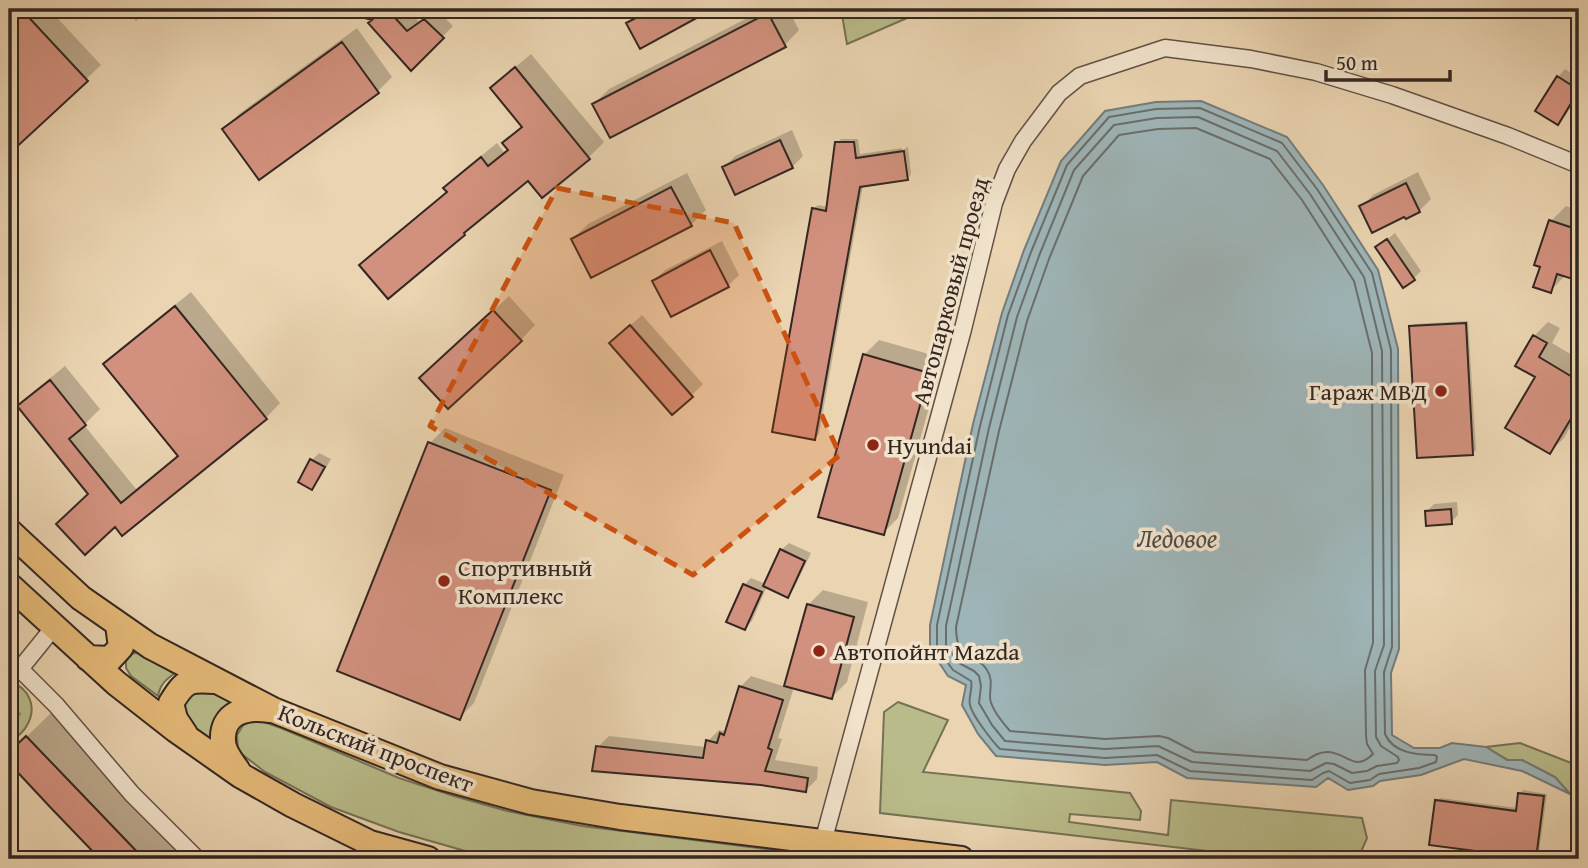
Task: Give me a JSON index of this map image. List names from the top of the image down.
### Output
{
  "streets": {
    "main road": ["Кольский проспект"],
    "street": ["Автопарковый проезд"]
  },
  "crossings": [
    ["Автопарковый проезд", "Кольский проспект"]
  ],
  "water": ["Ледовое"],
  "places": [
    "Гараж МВД",
    "Hyundai",
    "Спортивный Комплекс",
    "Автопойнт Mazda"
  ],
  "scale_bar": "50 m"
}
